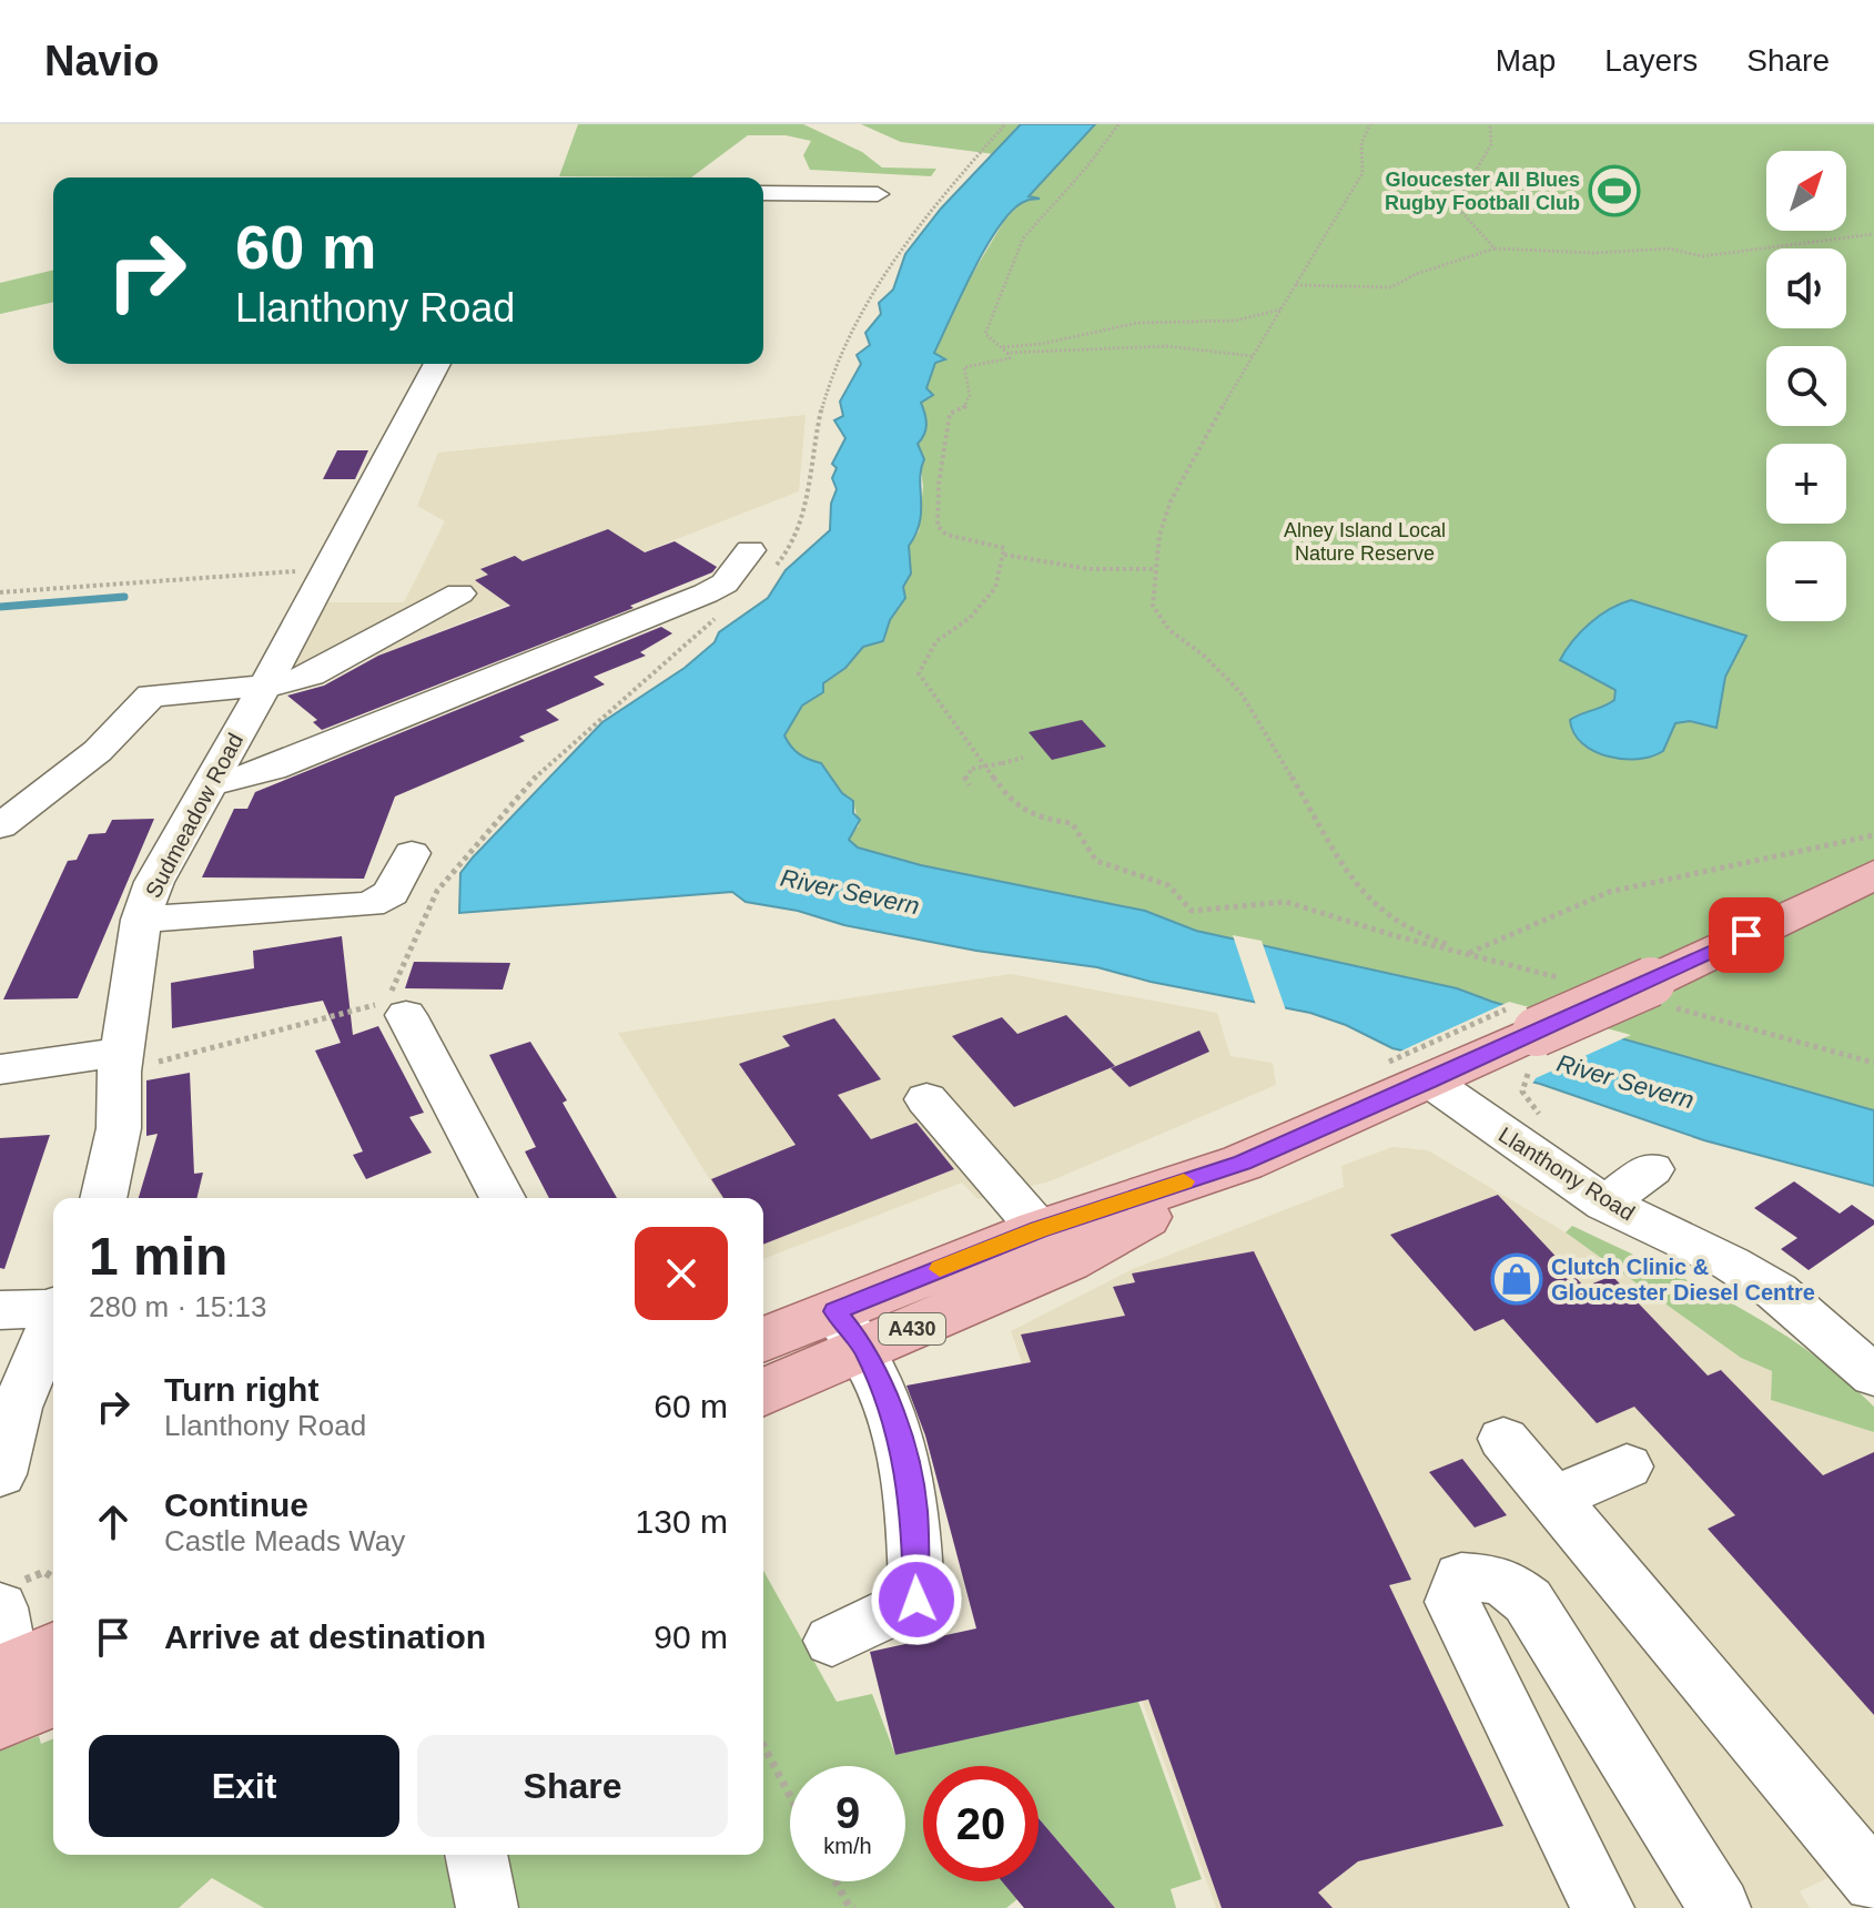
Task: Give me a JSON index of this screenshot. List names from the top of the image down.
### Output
{
  "streets": {
    "main road": ["A430"],
    "street": ["Sudmeadow Road", "Llanthony Road"]
  },
  "water": ["River Severn"],
  "parks": ["Alney Island Local Nature Reserve"],
  "places": {
    "sports": ["Gloucester All Blues Rugby Football Club"],
    "shop": ["Clutch Clinic & Gloucester Diesel Centre"]
  },
  "north": "top right",
  "page": {
    "header": "Navio",
    "nav": ["Map", "Layers", "Share"],
    "map_buttons": ["+", "−"],
    "turn": ["60 m", "Llanthony Road"],
    "heading": ["1 min", "280 m · 15:13"],
    "list": [
      {
        "name": "Turn right",
        "note": "Llanthony Road",
        "value": "60 m"
      },
      {
        "name": "Continue",
        "note": "Castle Meads Way",
        "value": "130 m"
      },
      {
        "name": "Arrive at destination",
        "value": "90 m"
      }
    ],
    "buttons": ["Exit", "Share"],
    "speed": "9 km/h",
    "limit": "20"
  }
}
